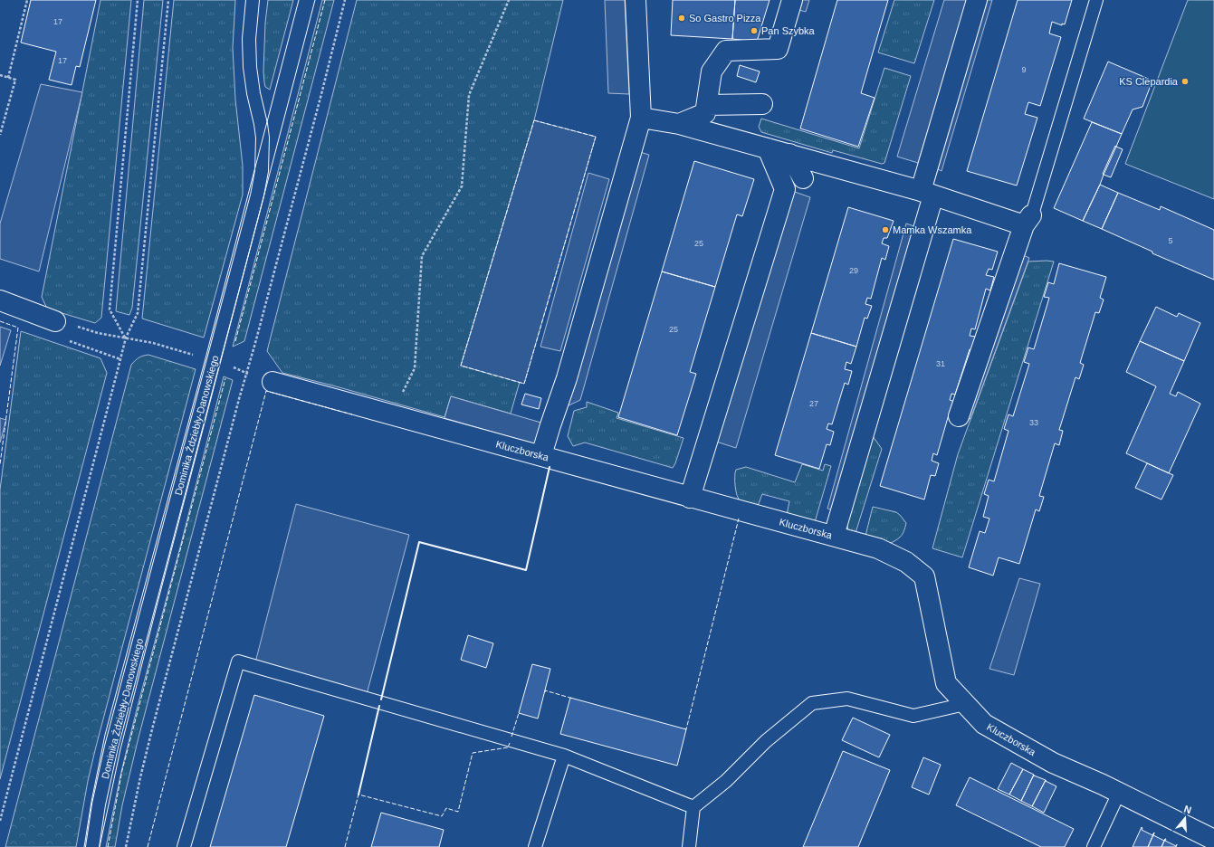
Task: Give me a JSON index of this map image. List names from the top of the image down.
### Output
{
  "streets": {
    "street": ["Kluczborska"],
    "lane": ["Dominika Ździebły-Danowskiego"]
  },
  "places": [
    "So Gastro Pizza",
    "Pan Szybka",
    "KS Clepardia",
    "Mamka Wszamka"
  ],
  "house_numbers": [
    "17",
    "17",
    "9",
    "5",
    "25",
    "29",
    "25",
    "31",
    "27",
    "33"
  ],
  "north": "top"
}
